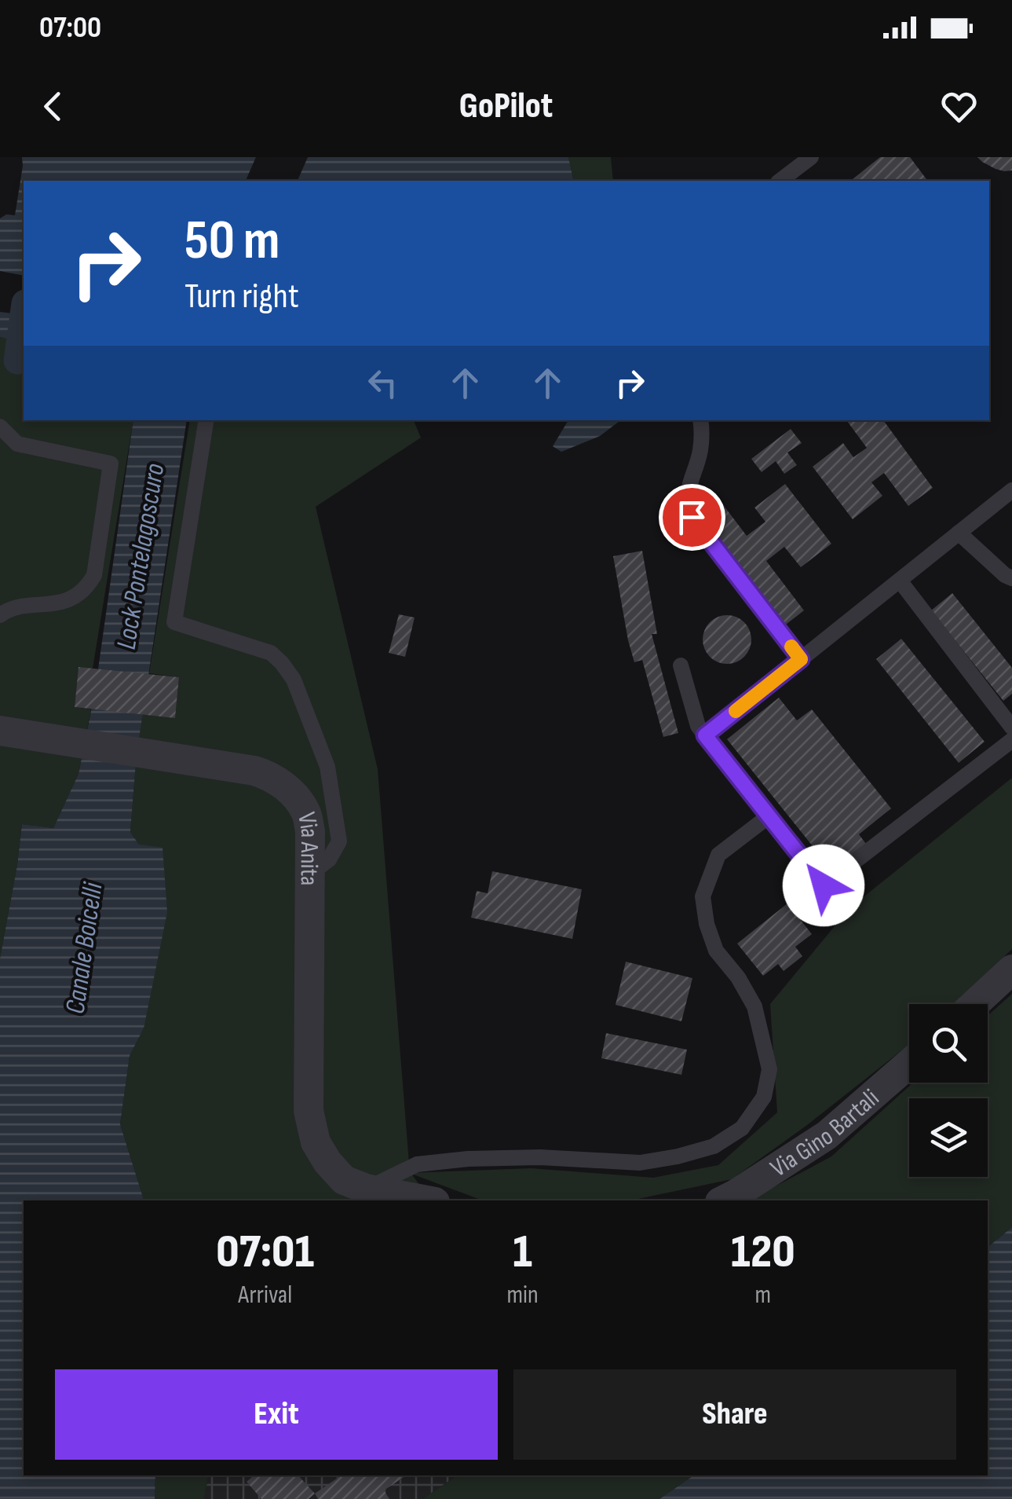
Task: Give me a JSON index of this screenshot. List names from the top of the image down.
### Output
{
  "streets": {
    "street": ["Via Anita", "Via Gino Bartali"]
  },
  "water": ["Lock Pontelagoscuro", "Canale Boicelli"],
  "page": {
    "status": "07:00",
    "header": "GoPilot",
    "turn": ["50 m", "Turn right"],
    "eta": [
      "07:01",
      "Arrival",
      "1",
      "min",
      "120",
      "m"
    ],
    "buttons": ["Exit", "Share"]
  }
}
